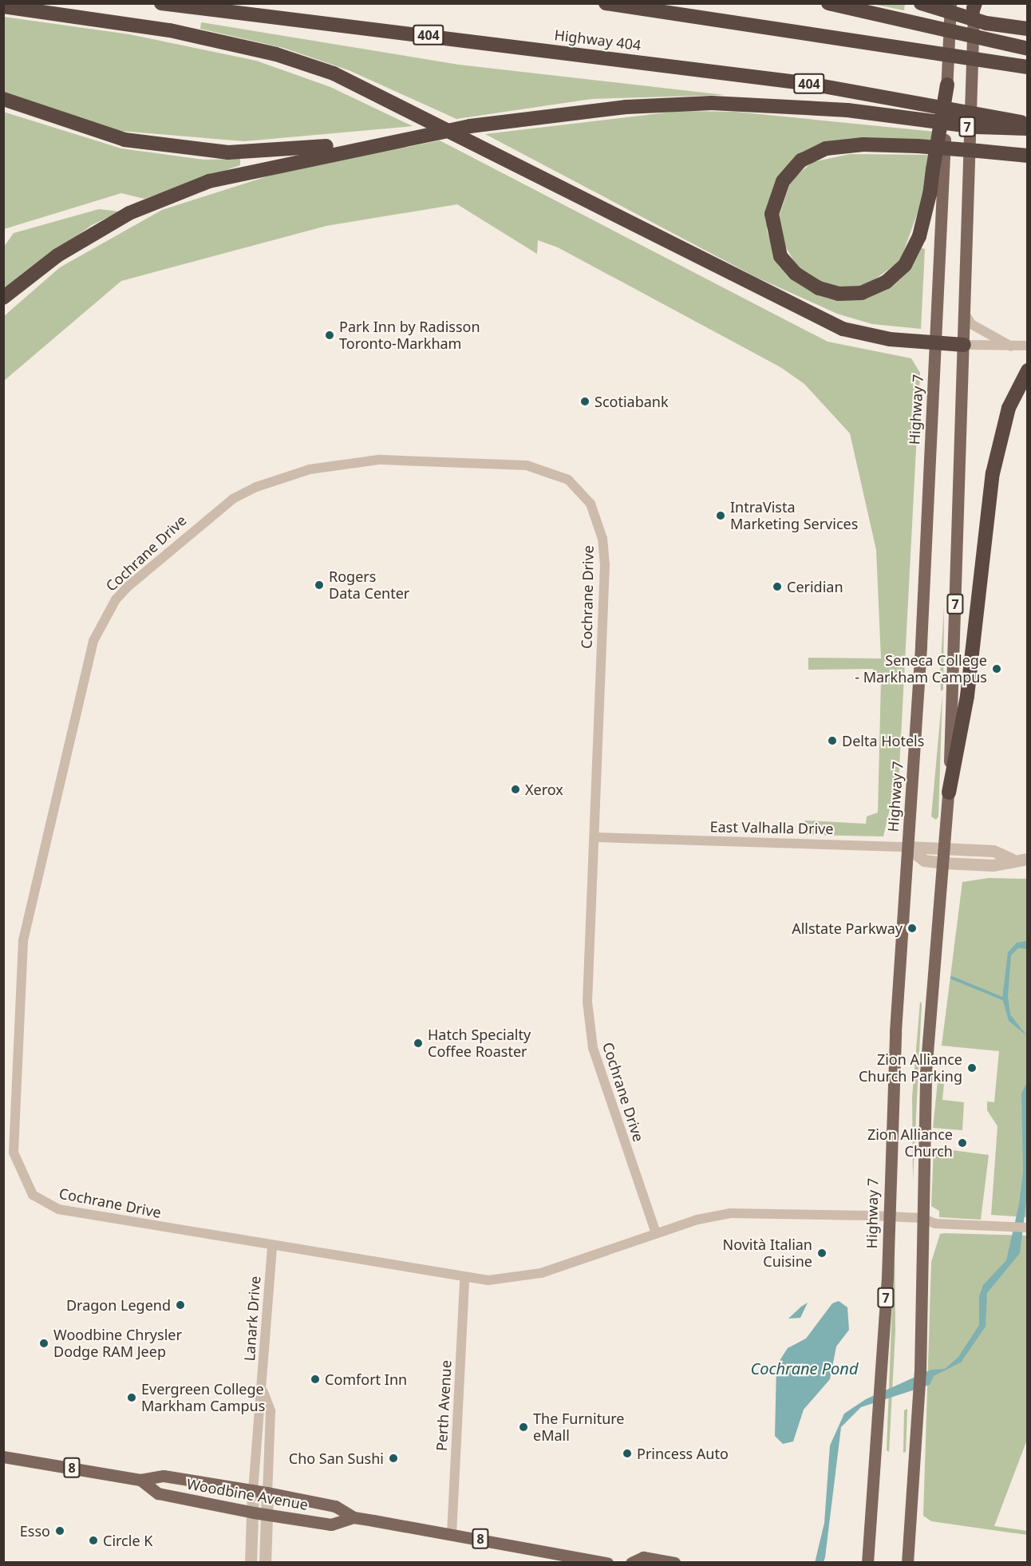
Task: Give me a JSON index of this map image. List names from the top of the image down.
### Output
{
  "streets": {
    "highway": ["404", "Highway 404"],
    "main road": [
      "7",
      "Highway 7",
      "8",
      "Woodbine Avenue"
    ],
    "street": [
      "Cochrane Drive",
      "East Valhalla Drive",
      "Lanark Drive",
      "Perth Avenue"
    ]
  },
  "crossings": [
    ["7", "Cochrane Drive"],
    ["7", "East Valhalla Drive"],
    ["Highway 7", "Cochrane Drive"],
    ["Highway 7", "East Valhalla Drive"],
    ["Cochrane Drive", "East Valhalla Drive"],
    ["Cochrane Drive", "Lanark Drive"],
    ["Cochrane Drive", "Perth Avenue"],
    ["Lanark Drive", "Woodbine Avenue"],
    ["Perth Avenue", "Woodbine Avenue"]
  ],
  "water": ["Cochrane Pond"],
  "places": [
    "Park Inn by Radisson Toronto-Markham",
    "Scotiabank",
    "IntraVista Marketing Services",
    "Rogers Data Center",
    "Ceridian",
    "Seneca College - Markham Campus",
    "Delta Hotels",
    "Xerox",
    "Allstate Parkway",
    "Hatch Specialty Coffee Roaster",
    "Zion Alliance Church Parking",
    "Zion Alliance Church",
    "Novità Italian Cuisine",
    "Dragon Legend",
    "Woodbine Chrysler Dodge RAM Jeep",
    "Comfort Inn",
    "Evergreen College Markham Campus",
    "The Furniture eMall",
    "Princess Auto",
    "Cho San Sushi",
    "Esso",
    "Circle K"
  ]
}
